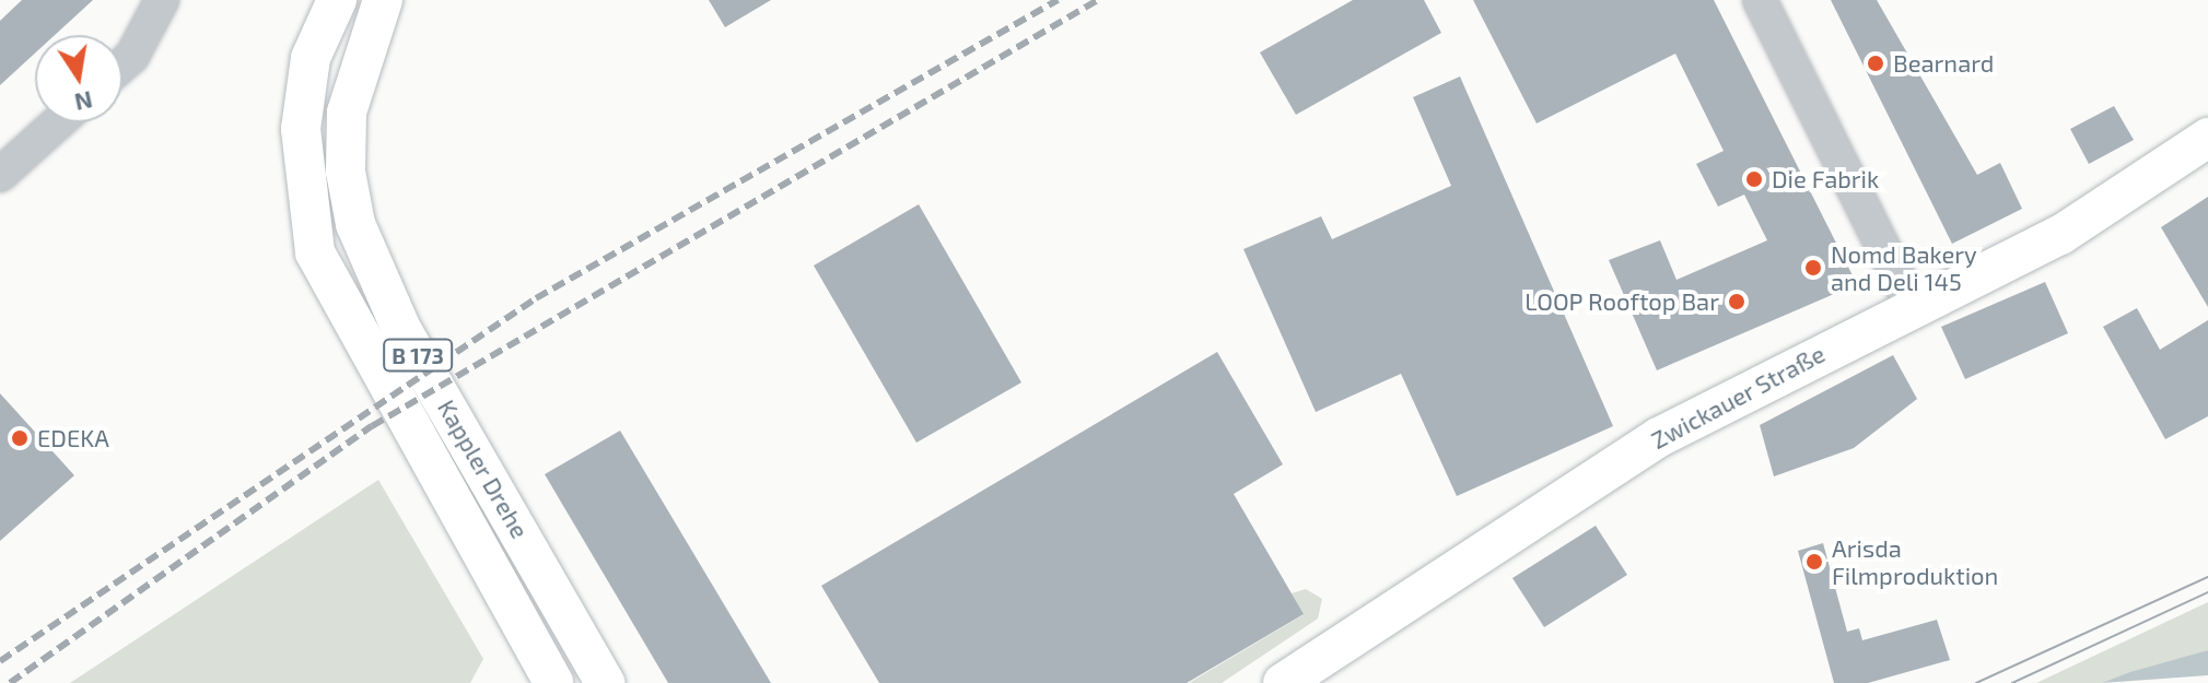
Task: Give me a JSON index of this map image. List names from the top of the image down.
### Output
{
  "streets": {
    "main road": ["B 173", "Zwickauer Straße", "Kappler Drehe"]
  },
  "places": [
    "Bearnard",
    "Die Fabrik",
    "Nomd Bakery and Deli 145",
    "LOOP Rooftop Bar",
    "EDEKA",
    "Arisda Filmproduktion"
  ],
  "north": "bottom"
}
